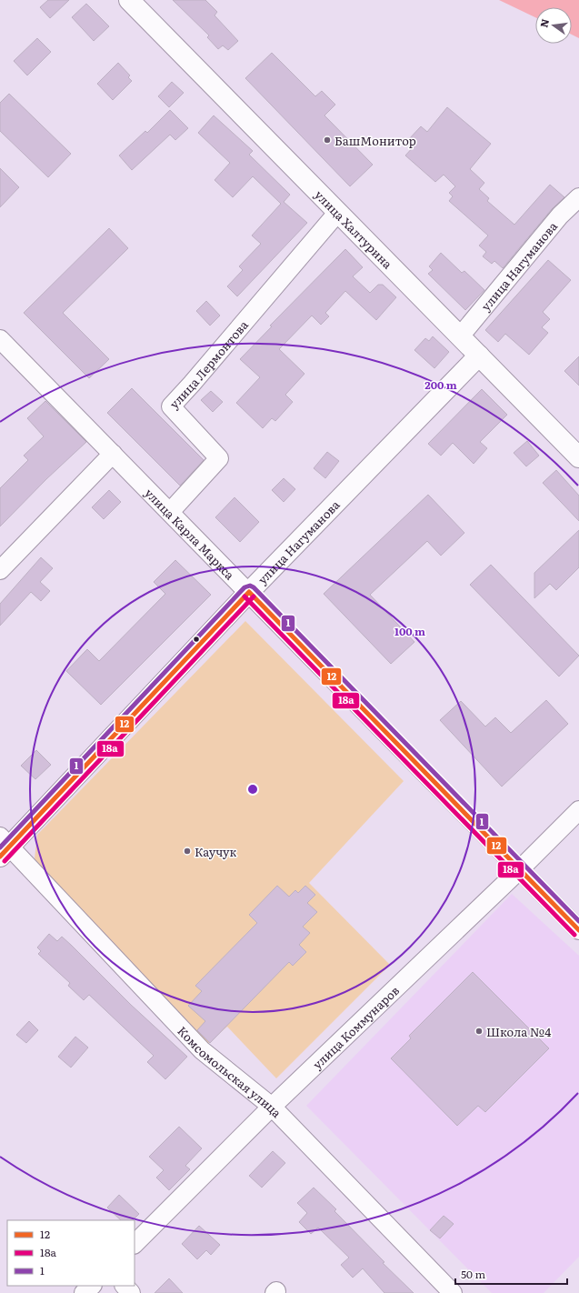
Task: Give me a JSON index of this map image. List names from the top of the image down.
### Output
{
  "streets": {
    "main road": ["улица Халтурина", "улица Нагуманова"],
    "street": [
      "улица Лермонтова",
      "улица Карла Маркса",
      "улица Коммунаров",
      "Комсомольская улица"
    ]
  },
  "crossings": [
    ["улица Халтурина", "улица Нагуманова"],
    ["улица Халтурина", "улица Лермонтова"],
    ["улица Нагуманова", "улица Карла Маркса"],
    ["улица Нагуманова", "Комсомольская улица"],
    ["улица Лермонтова", "улица Карла Маркса"],
    ["улица Карла Маркса", "улица Коммунаров"],
    ["улица Коммунаров", "Комсомольская улица"]
  ],
  "places": ["БашМонитор", "Каучук", "Школа №4"],
  "lines": ["transit line 1", "transit line 12", "transit line 18а"],
  "legend": ["12", "18а", "1"],
  "scale_bar": "50 m",
  "north": "left",
  "rings": ["200 m", "100 m"]
}
